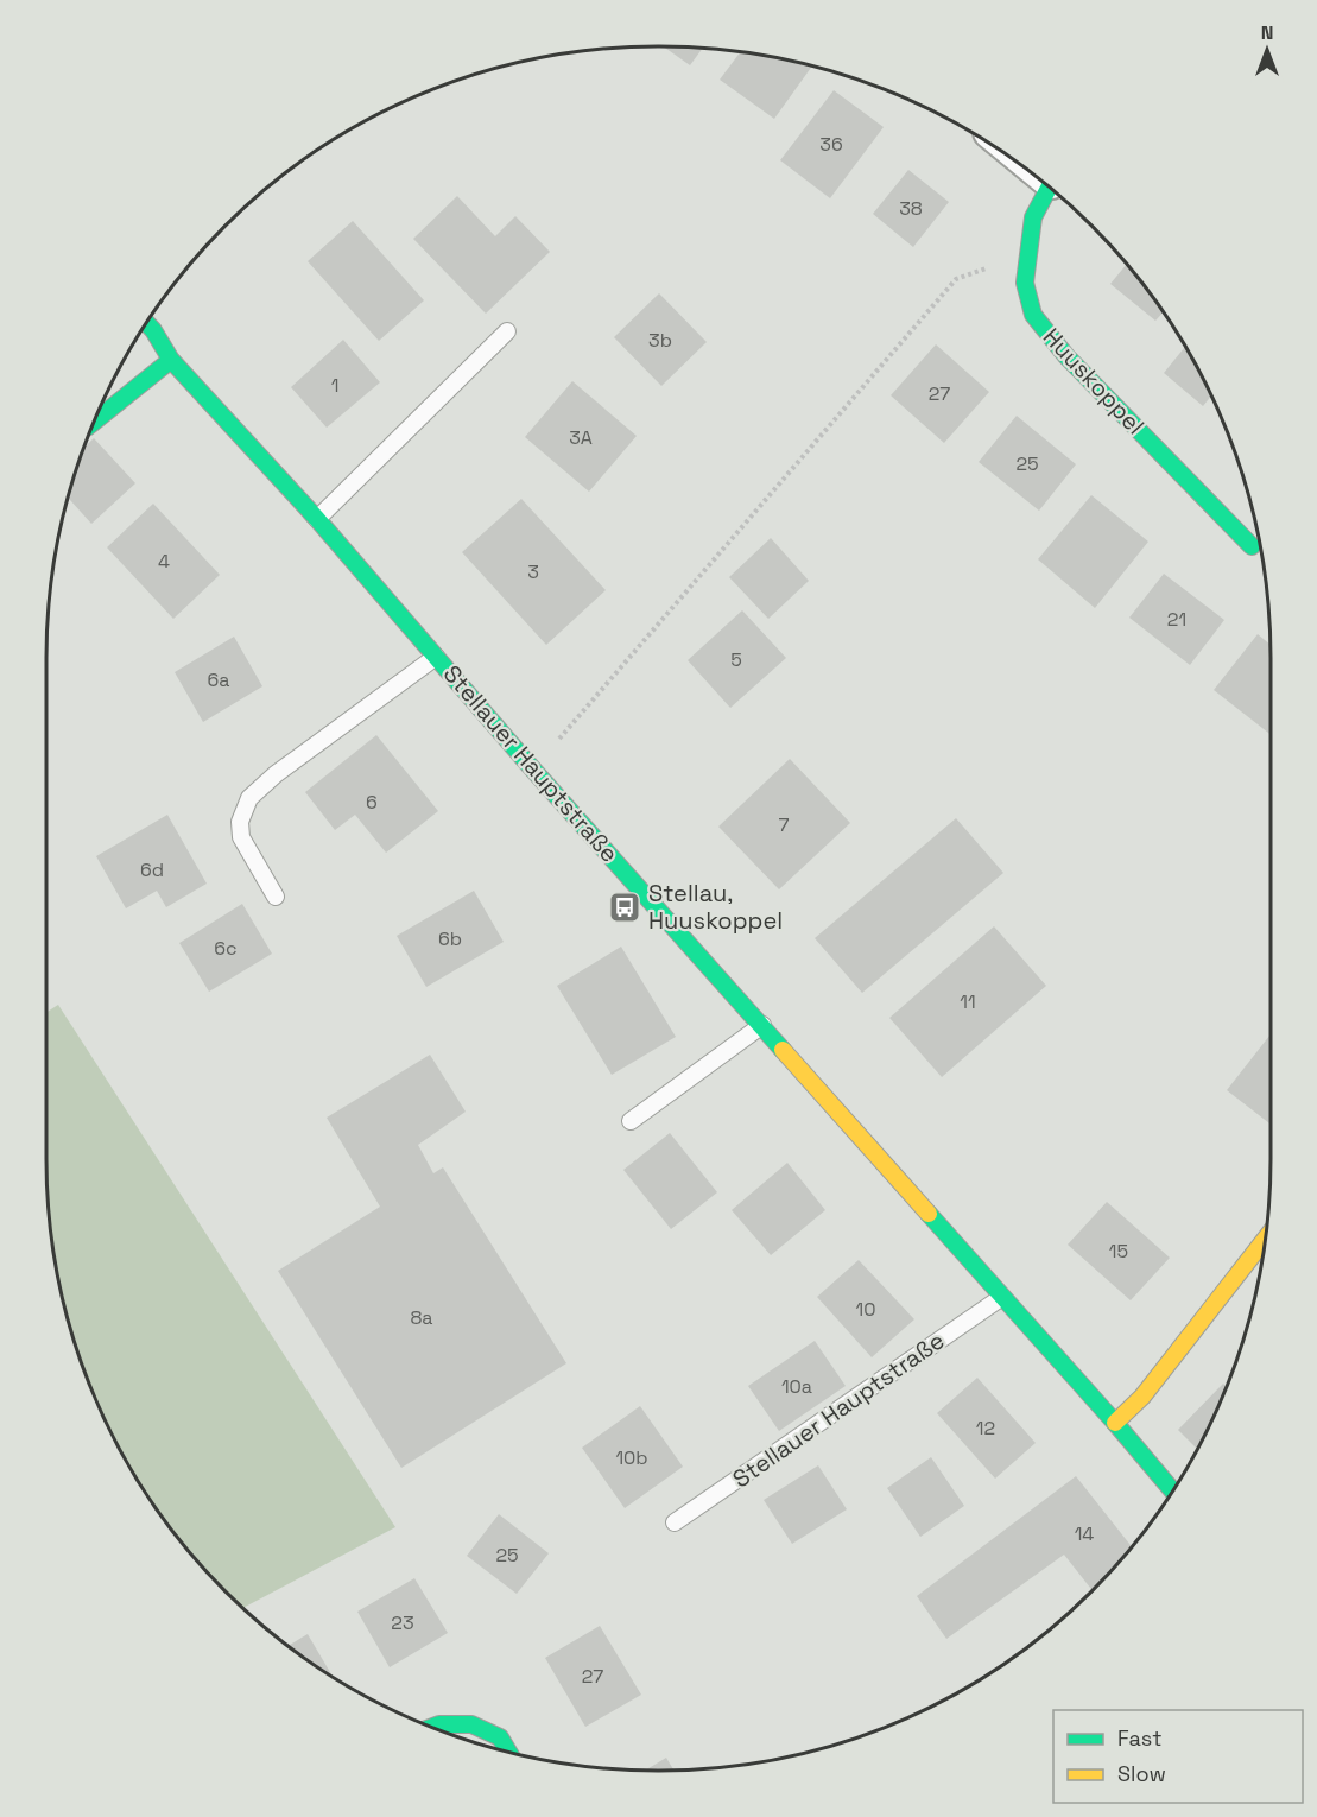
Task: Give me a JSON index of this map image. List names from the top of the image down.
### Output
{
  "streets": {
    "street": ["Huuskoppel", "Stellauer Hauptstraße"]
  },
  "places": {
    "bus stop": ["Stellau, Huuskoppel"]
  },
  "house_numbers": [
    "36",
    "38",
    "3b",
    "1",
    "27",
    "3A",
    "25",
    "4",
    "3",
    "21",
    "5",
    "6a",
    "6",
    "7",
    "6d",
    "6b",
    "6c",
    "11",
    "15",
    "10",
    "8a",
    "10a",
    "12",
    "10b",
    "14",
    "25",
    "23",
    "27"
  ],
  "legend": ["Fast", "Slow"],
  "north": "top"
}
